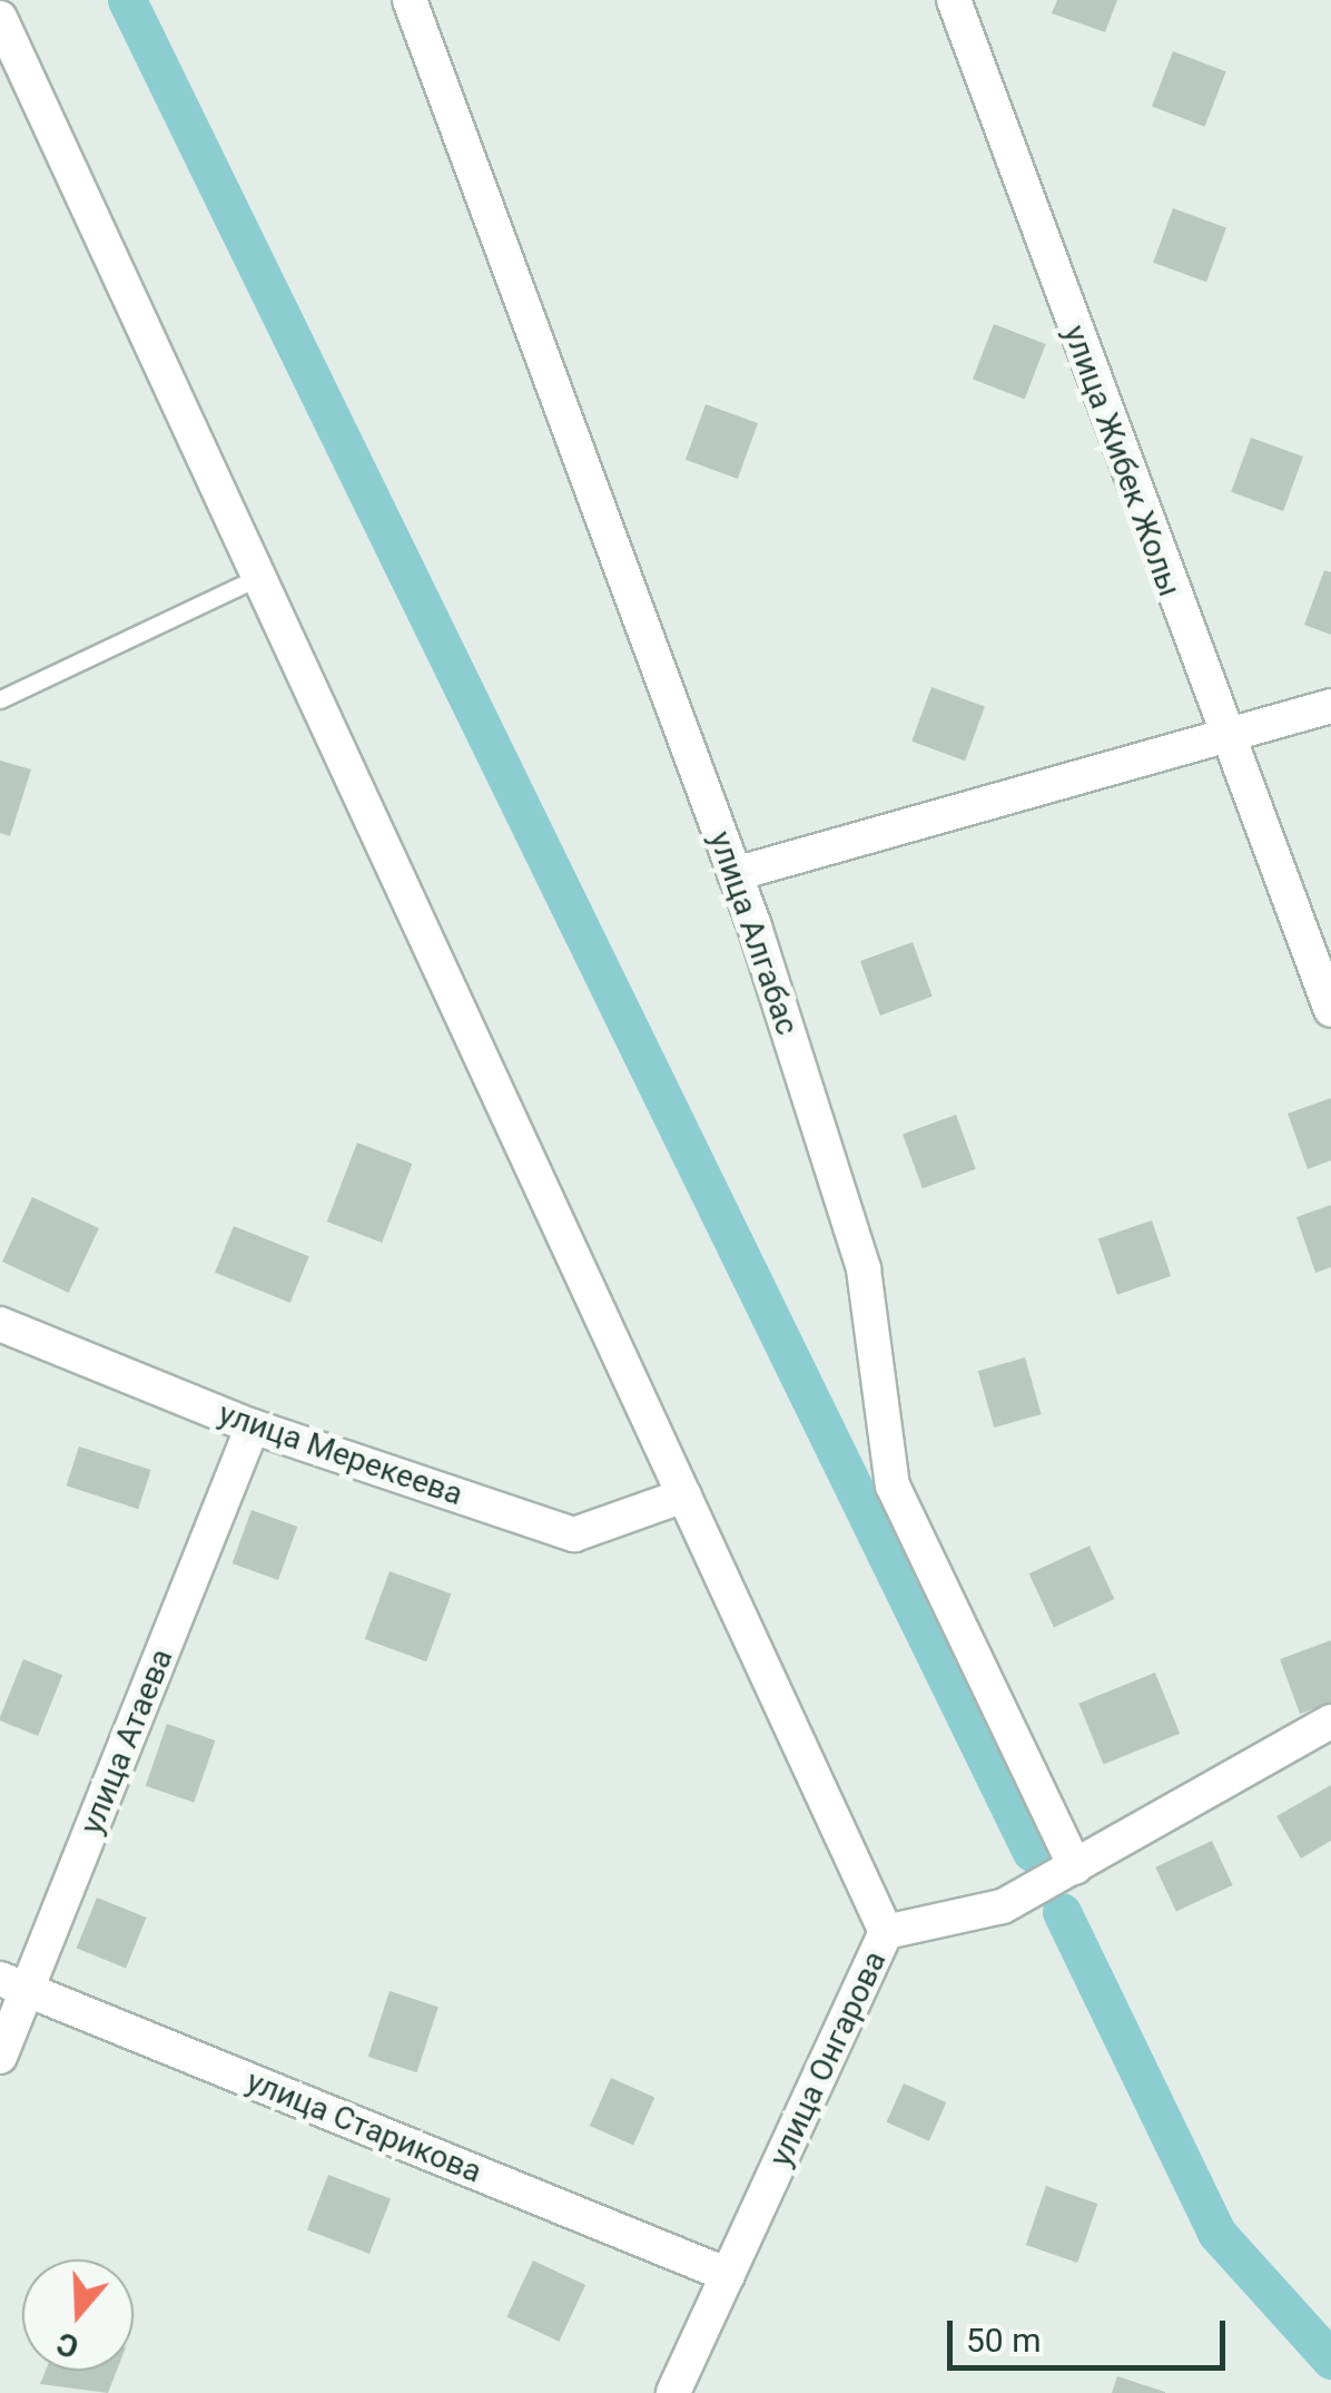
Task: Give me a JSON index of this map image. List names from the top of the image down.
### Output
{
  "streets": {
    "street": [
      "улица Жибек Жолы",
      "улица Алгабас",
      "улица Мерекеева",
      "улица Атаева",
      "улица Онгарова",
      "улица Старикова"
    ]
  },
  "crossings": [
    ["улица Алгабас", "улица Онгарова"],
    ["улица Мерекеева", "улица Атаева"],
    ["улица Атаева", "улица Старикова"],
    ["улица Онгарова", "улица Старикова"]
  ],
  "scale_bar": "50 m",
  "north": "bottom"
}
